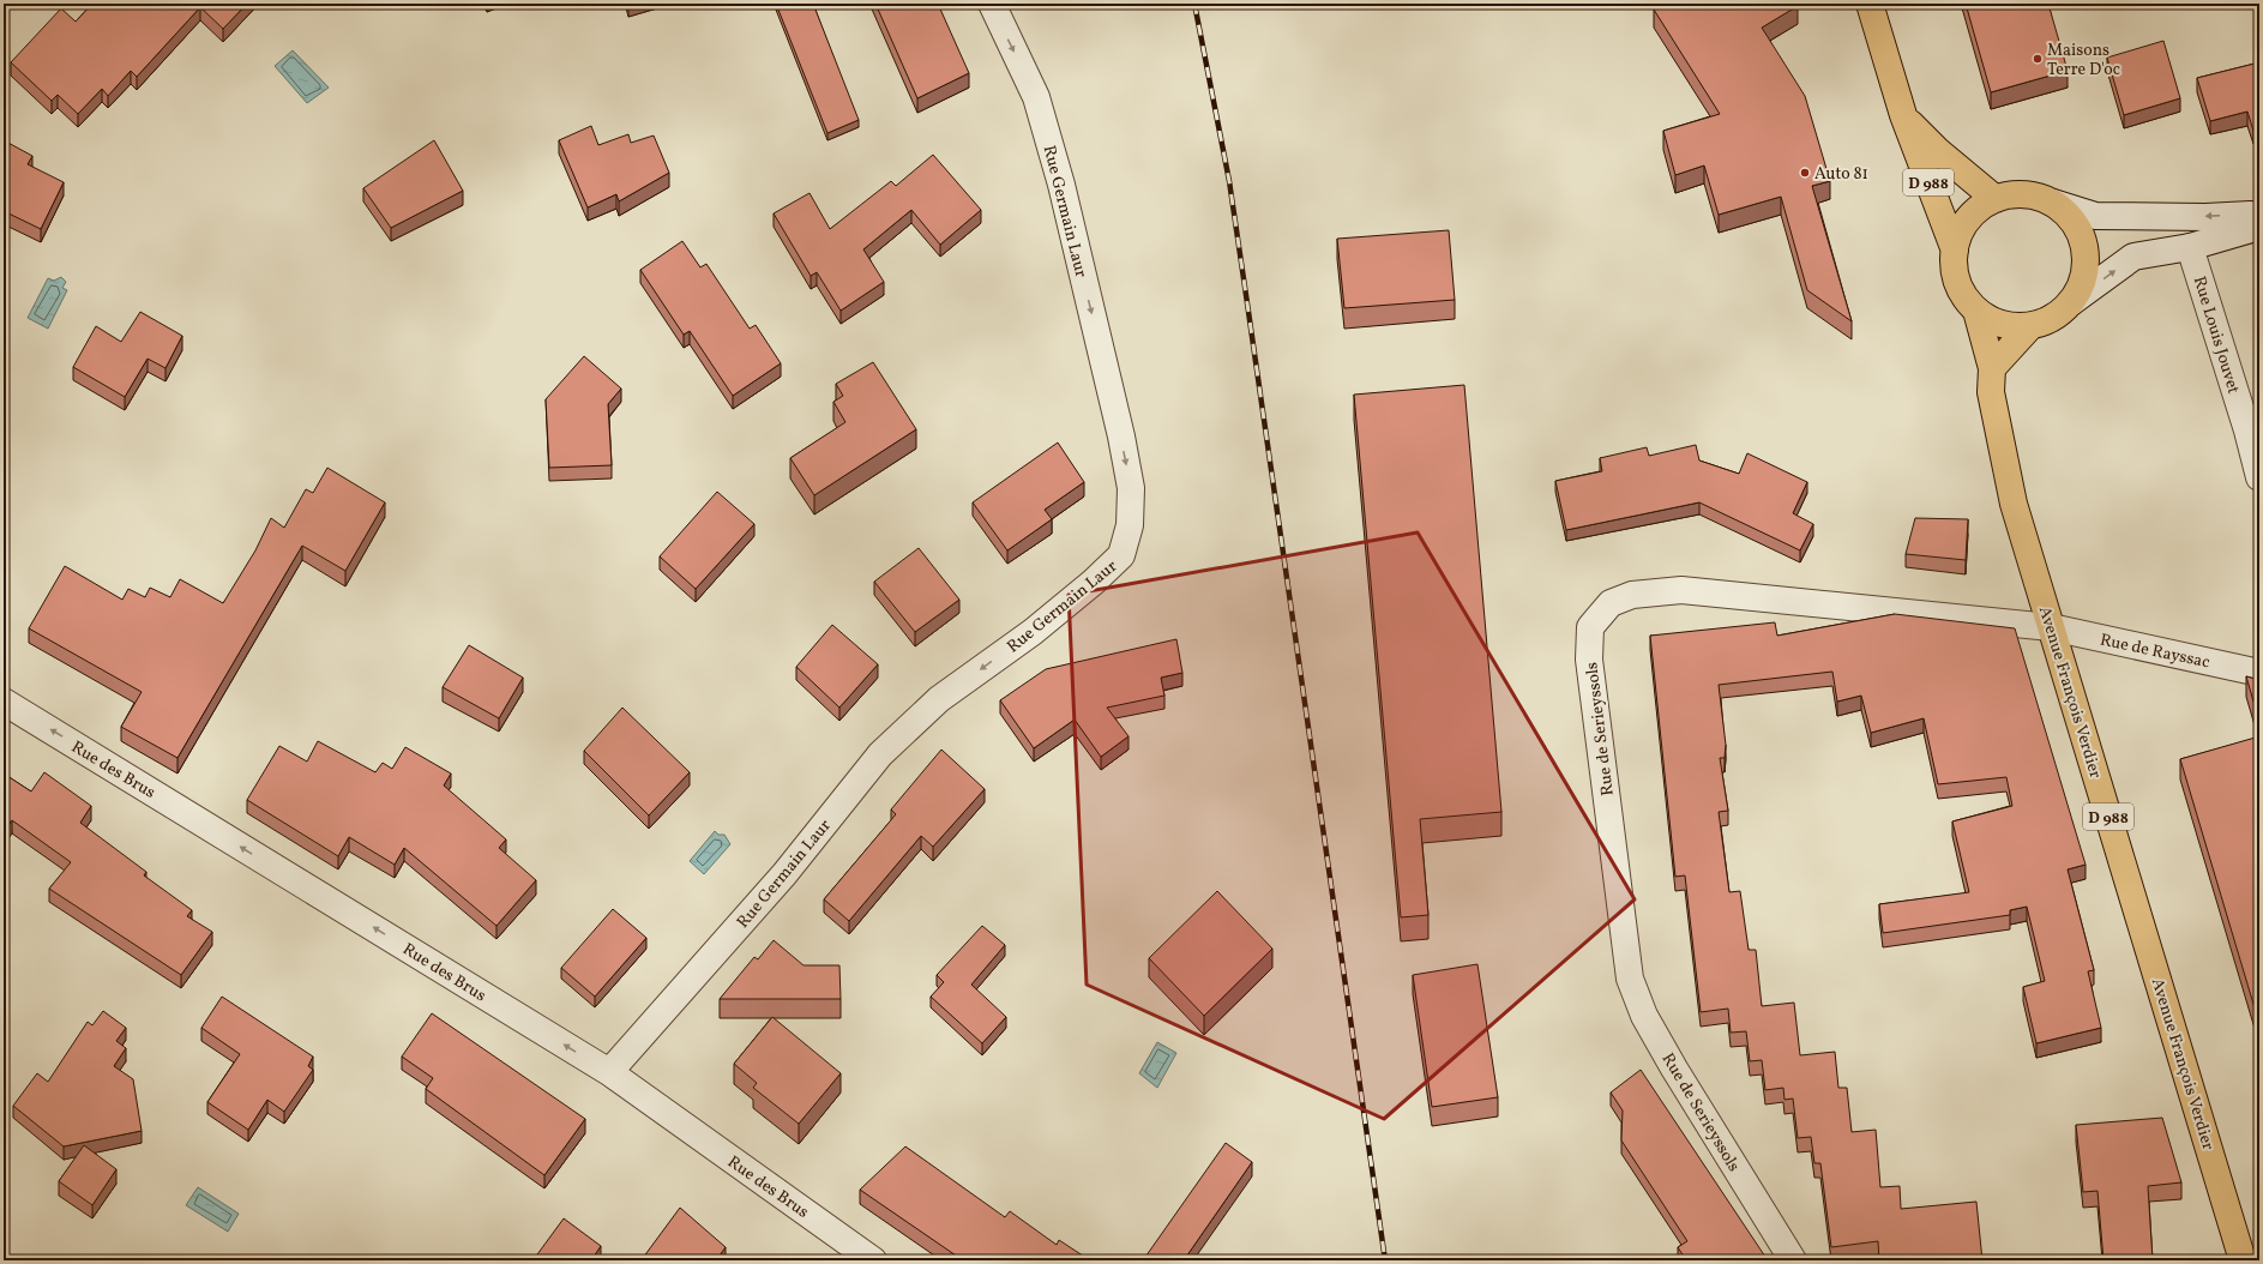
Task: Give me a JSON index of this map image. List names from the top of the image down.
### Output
{
  "streets": {
    "main road": ["D 988", "Avenue François Verdier"],
    "street": [
      "Rue Germain Laur",
      "Rue Louis Jouvet",
      "Rue de Rayssac",
      "Rue de Serieyssols",
      "Rue des Brus"
    ]
  },
  "crossings": [
    ["D 988", "Avenue François Verdier"],
    ["Rue Germain Laur", "Rue des Brus"],
    ["Rue de Rayssac", "Avenue François Verdier"],
    ["Rue de Rayssac", "Rue de Serieyssols"],
    ["Avenue François Verdier", "Rue de Serieyssols"]
  ],
  "one_way": ["Rue Germain Laur", "Rue des Brus"],
  "places": ["Maisons Terre D'oc", "Auto 81"]
}
